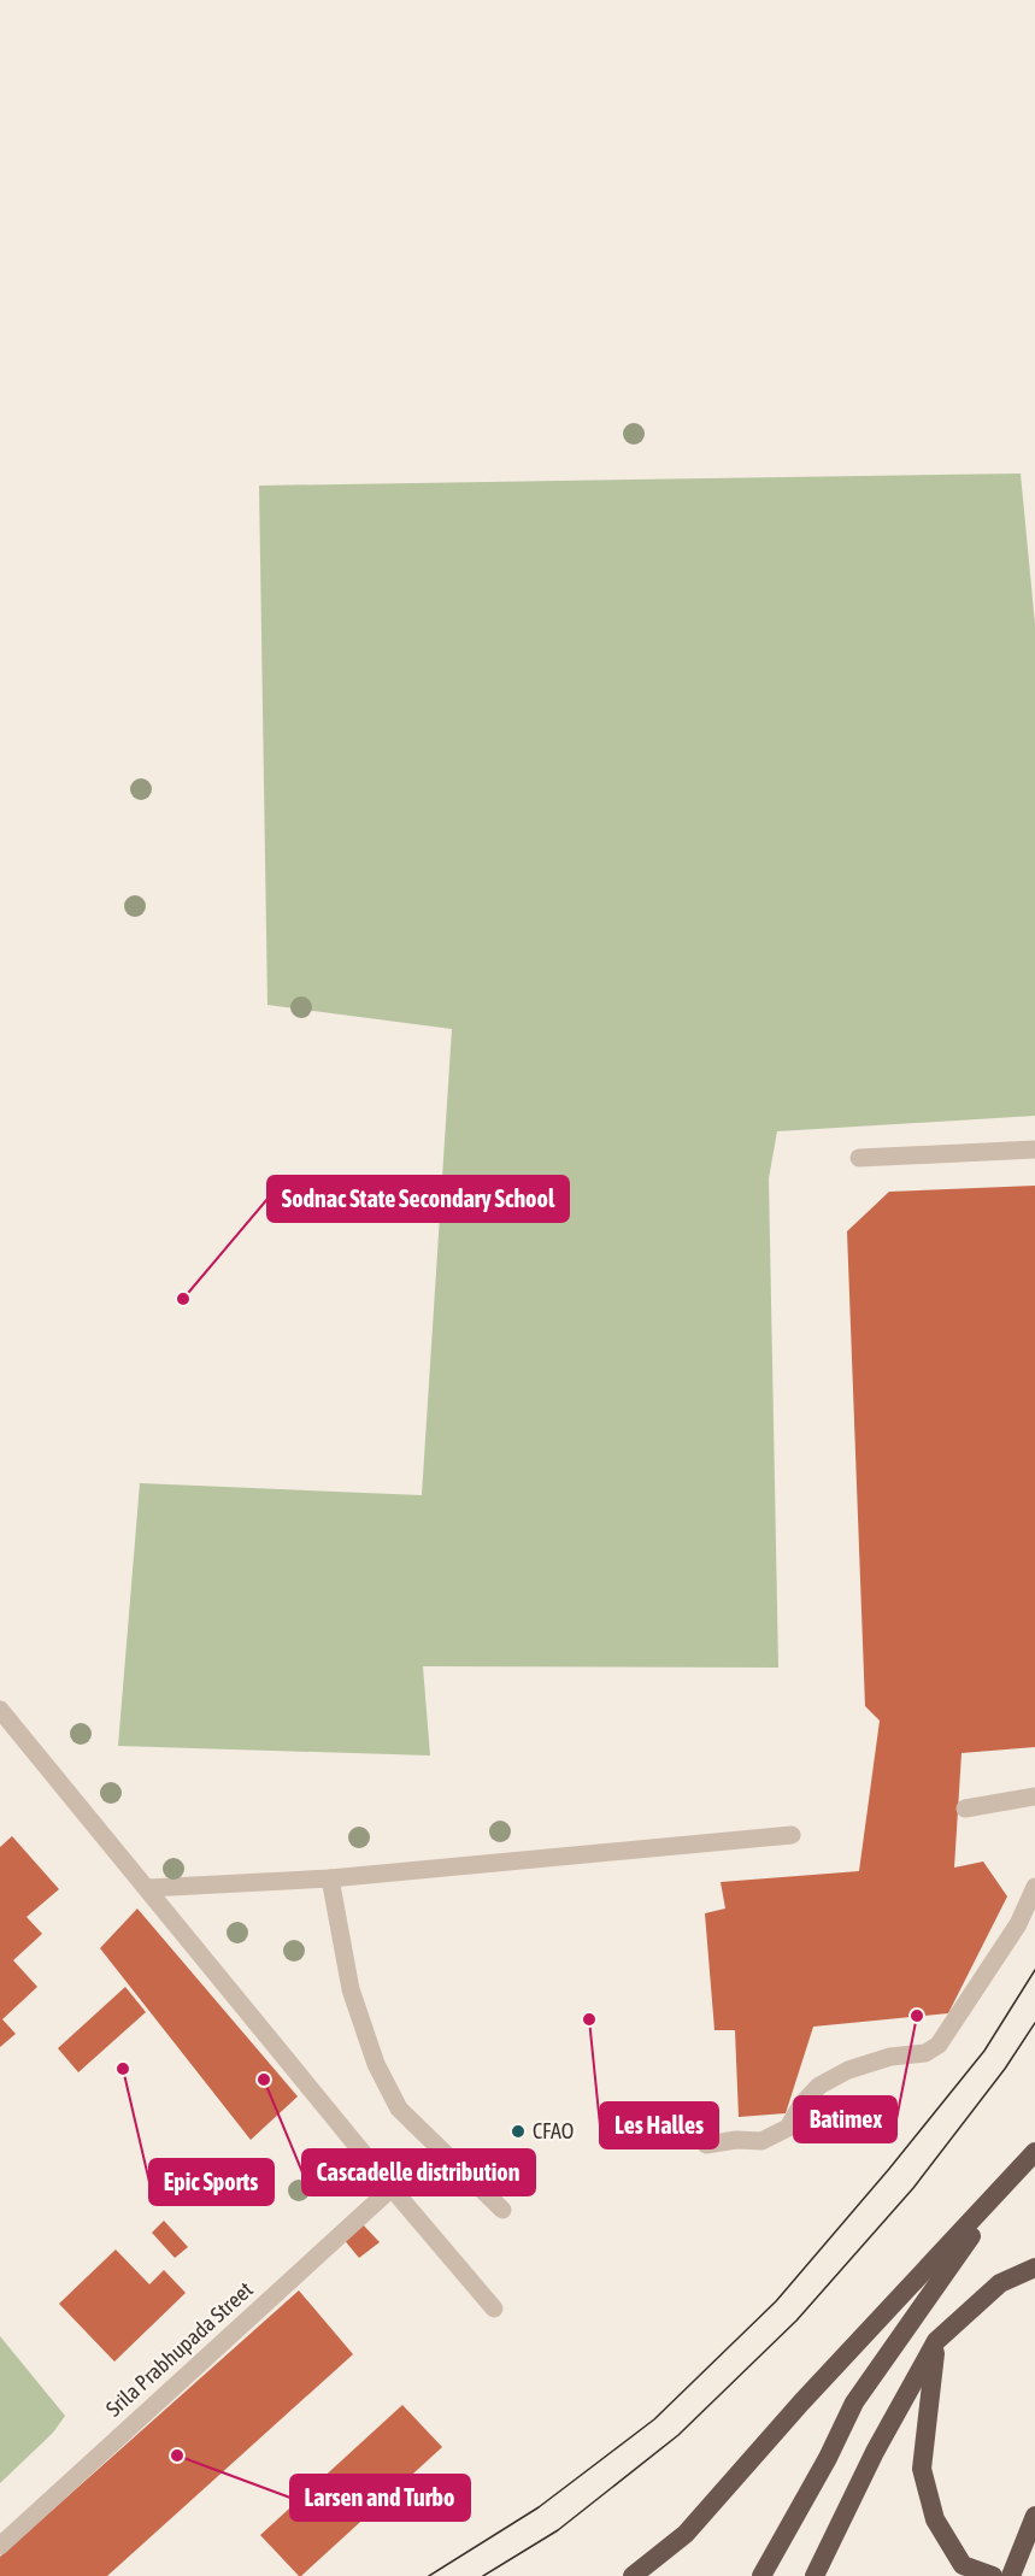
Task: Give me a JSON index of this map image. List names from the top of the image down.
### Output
{
  "streets": {
    "street": ["Srila Prabhupada Street"]
  },
  "places": [
    "Sodnac State Secondary School",
    "Batimex",
    "Les Halles",
    "Epic Sports",
    "Cascadelle distribution",
    "CFAO",
    "Larsen and Turbo"
  ]
}
